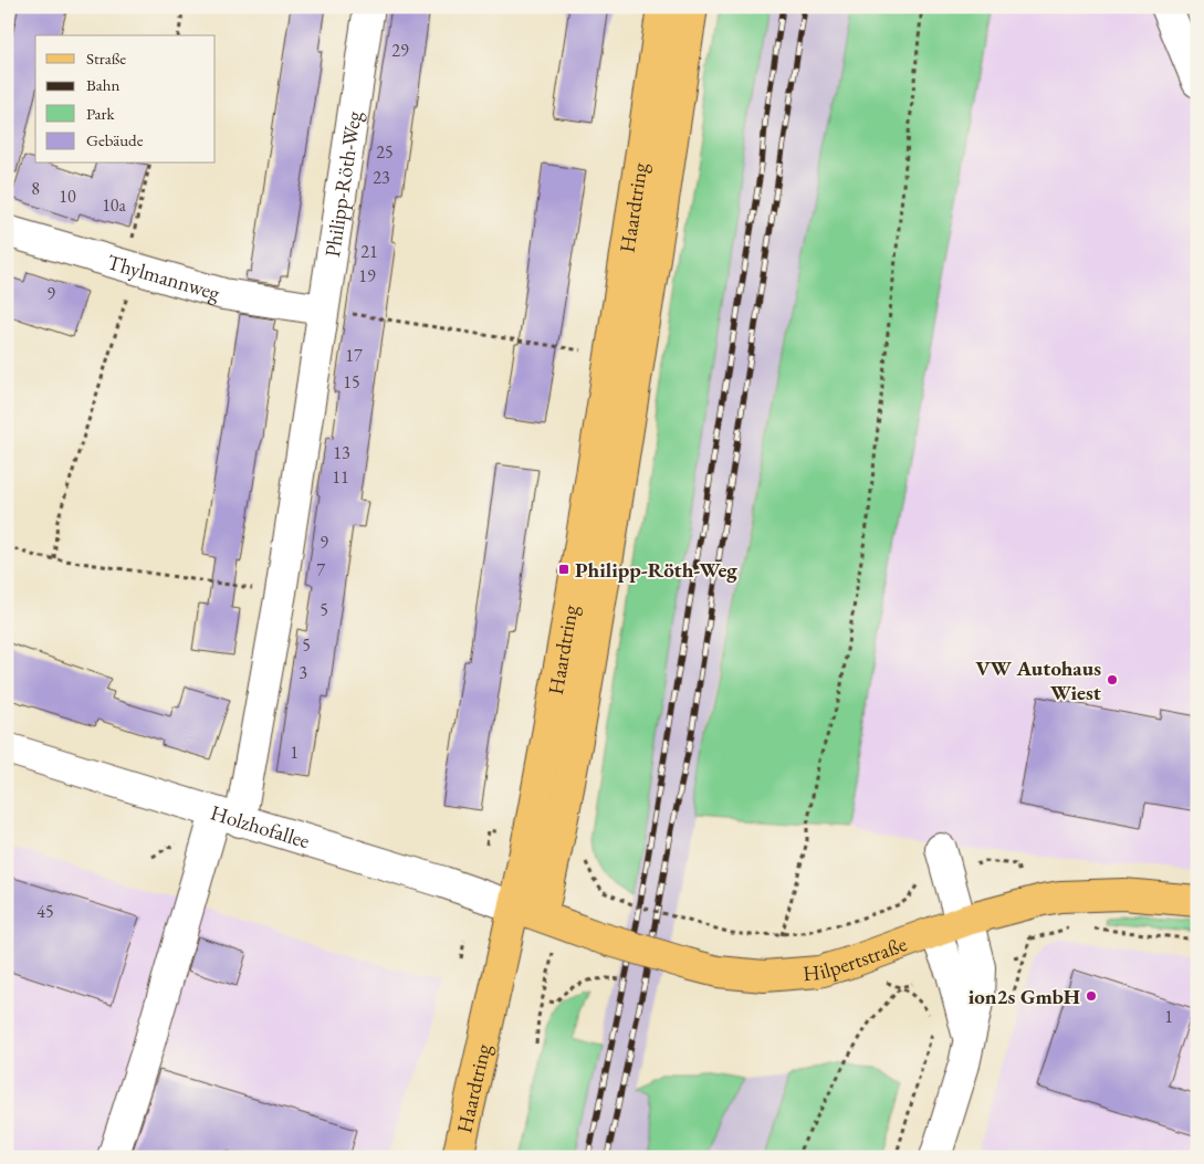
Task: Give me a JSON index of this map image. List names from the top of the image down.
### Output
{
  "streets": {
    "main road": ["Haardtring", "Hilpertstraße"],
    "street": ["Philipp-Röth-Weg", "Thylmannweg", "Holzhofallee"]
  },
  "crossings": [
    ["Philipp-Röth-Weg", "Thylmannweg"],
    ["Philipp-Röth-Weg", "Holzhofallee"],
    ["Haardtring", "Holzhofallee"],
    ["Haardtring", "Hilpertstraße"],
    ["Holzhofallee", "Hilpertstraße"]
  ],
  "places": {
    "transit": ["Philipp-Röth-Weg"],
    "other": ["VW Autohaus Wiest", "ion2s GmbH"]
  },
  "house_numbers": [
    "29",
    "25",
    "23",
    "8",
    "10",
    "10a",
    "21",
    "19",
    "9",
    "17",
    "15",
    "13",
    "11",
    "9",
    "7",
    "5",
    "5",
    "3",
    "1",
    "45",
    "1"
  ],
  "legend": [
    "Straße",
    "Bahn",
    "Park",
    "Gebäude"
  ]
}
